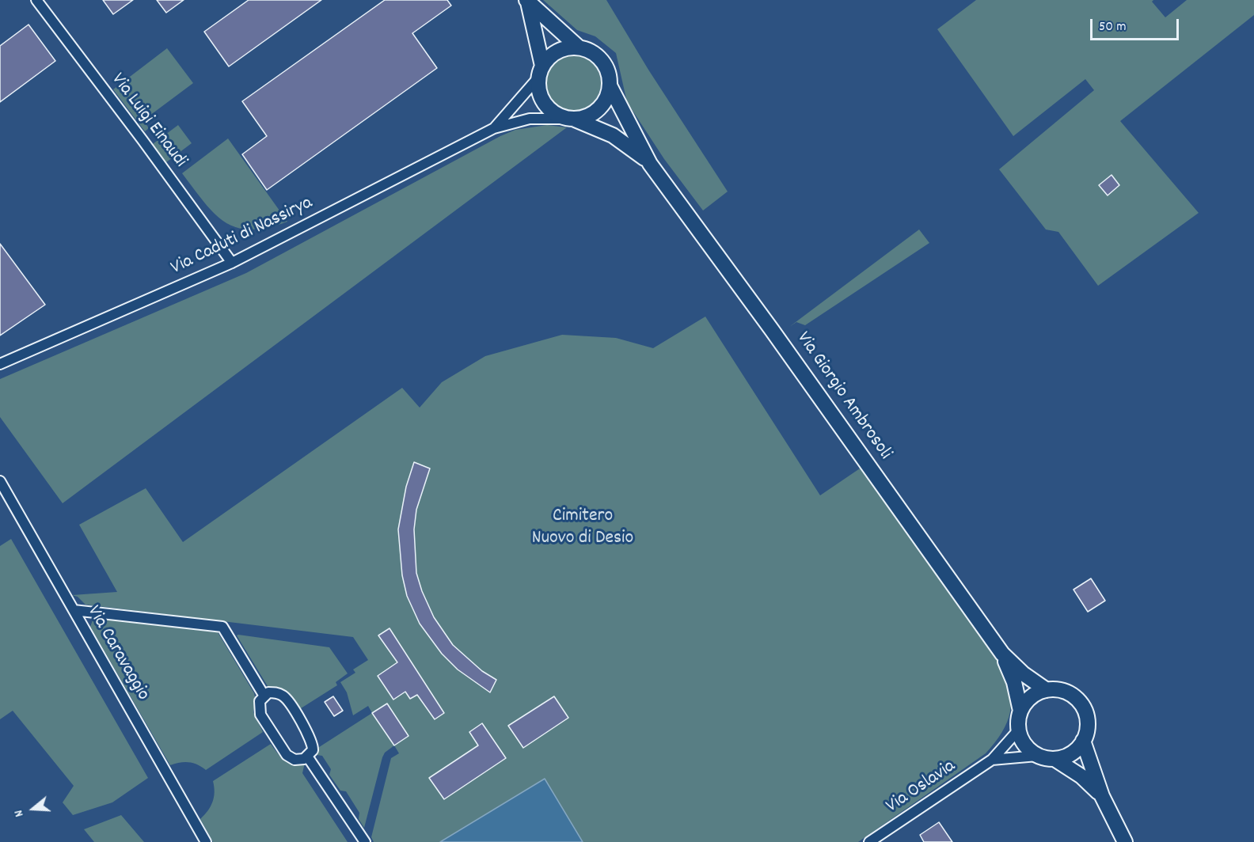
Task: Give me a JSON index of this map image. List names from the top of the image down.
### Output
{
  "streets": {
    "main road": ["Via Giorgio Ambrosoli"],
    "street": [
      "Via Luigi Einaudi",
      "Via Caduti di Nassirya",
      "Via Caravaggio",
      "Via Oslavia"
    ]
  },
  "crossings": [
    ["Via Luigi Einaudi", "Via Caduti di Nassirya"],
    ["Via Caduti di Nassirya", "Via Giorgio Ambrosoli"],
    ["Via Giorgio Ambrosoli", "Via Oslavia"]
  ],
  "parks": ["Cimitero Nuovo di Desio"],
  "scale_bar": "50 m",
  "north": "left"
}
